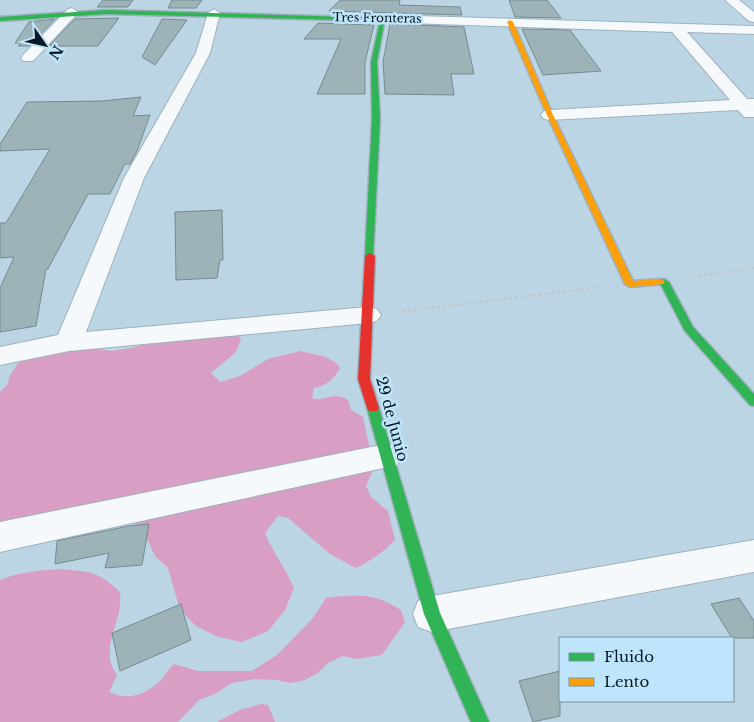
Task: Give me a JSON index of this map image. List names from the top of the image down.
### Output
{
  "streets": {
    "street": ["Tres Fronteras", "29 de Junio"]
  },
  "crossings": [
    ["Tres Fronteras", "29 de Junio"]
  ],
  "legend": ["Fluido", "Lento"],
  "north": "bottom right"
}
